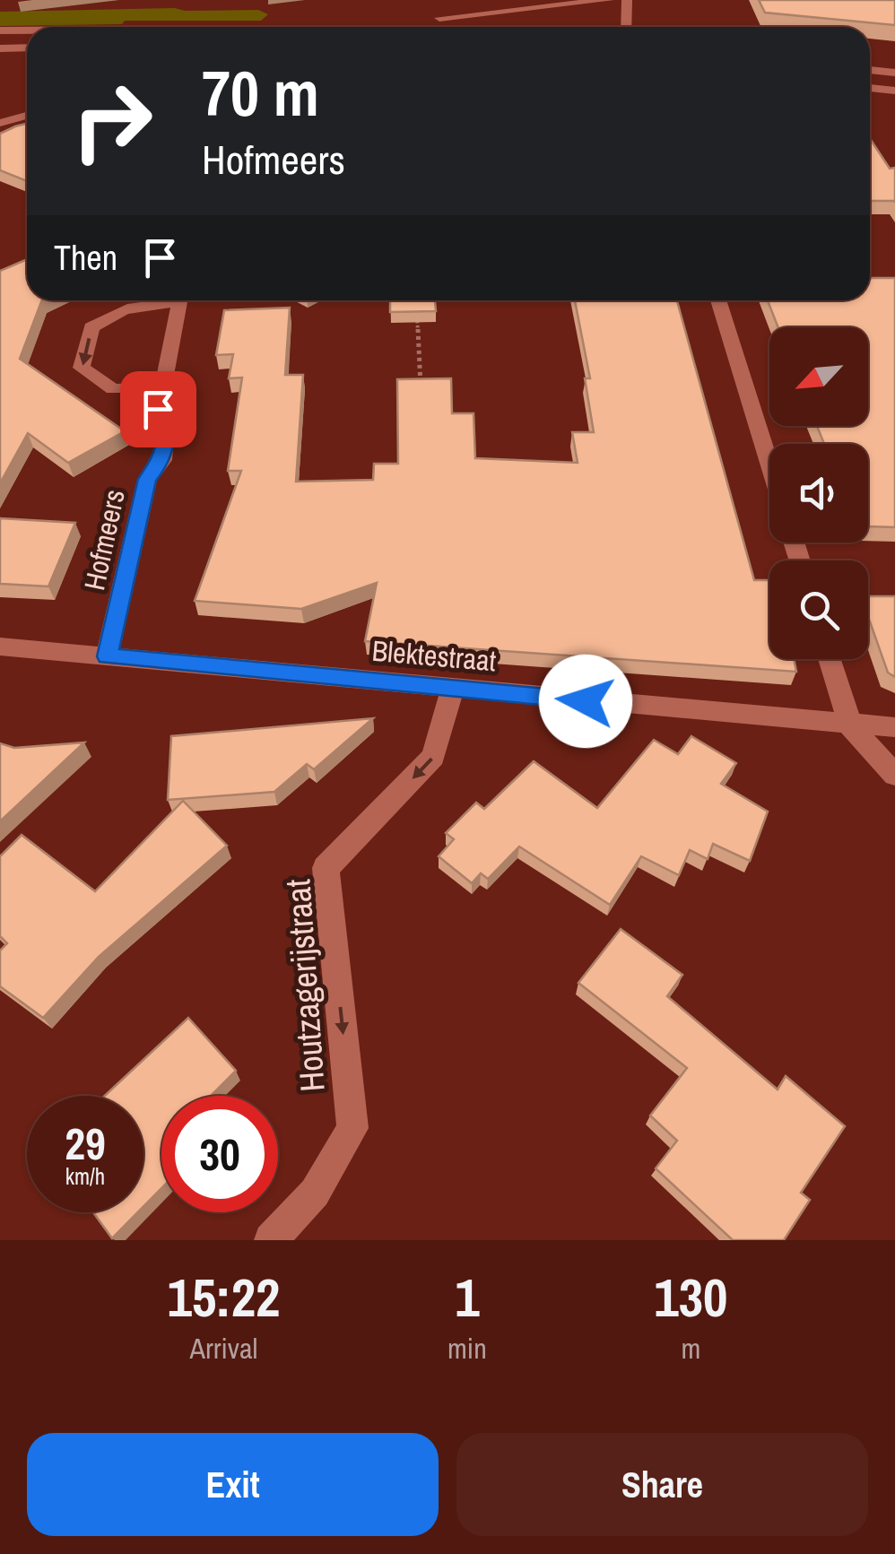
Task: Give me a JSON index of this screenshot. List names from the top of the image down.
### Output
{
  "streets": {
    "street": ["Hofmeers", "Blektestraat", "Houtzagerijstraat"]
  },
  "crossings": [
    ["Hofmeers", "Blektestraat"],
    ["Blektestraat", "Houtzagerijstraat"]
  ],
  "one_way": ["Houtzagerijstraat"],
  "north": "bottom left",
  "page": {
    "turn": ["70 m", "Hofmeers"],
    "then": "Then",
    "speed": "29 km/h",
    "limit": "30",
    "eta": [
      "15:22",
      "Arrival",
      "1",
      "min",
      "130",
      "m"
    ],
    "buttons": ["Exit", "Share"]
  }
}
